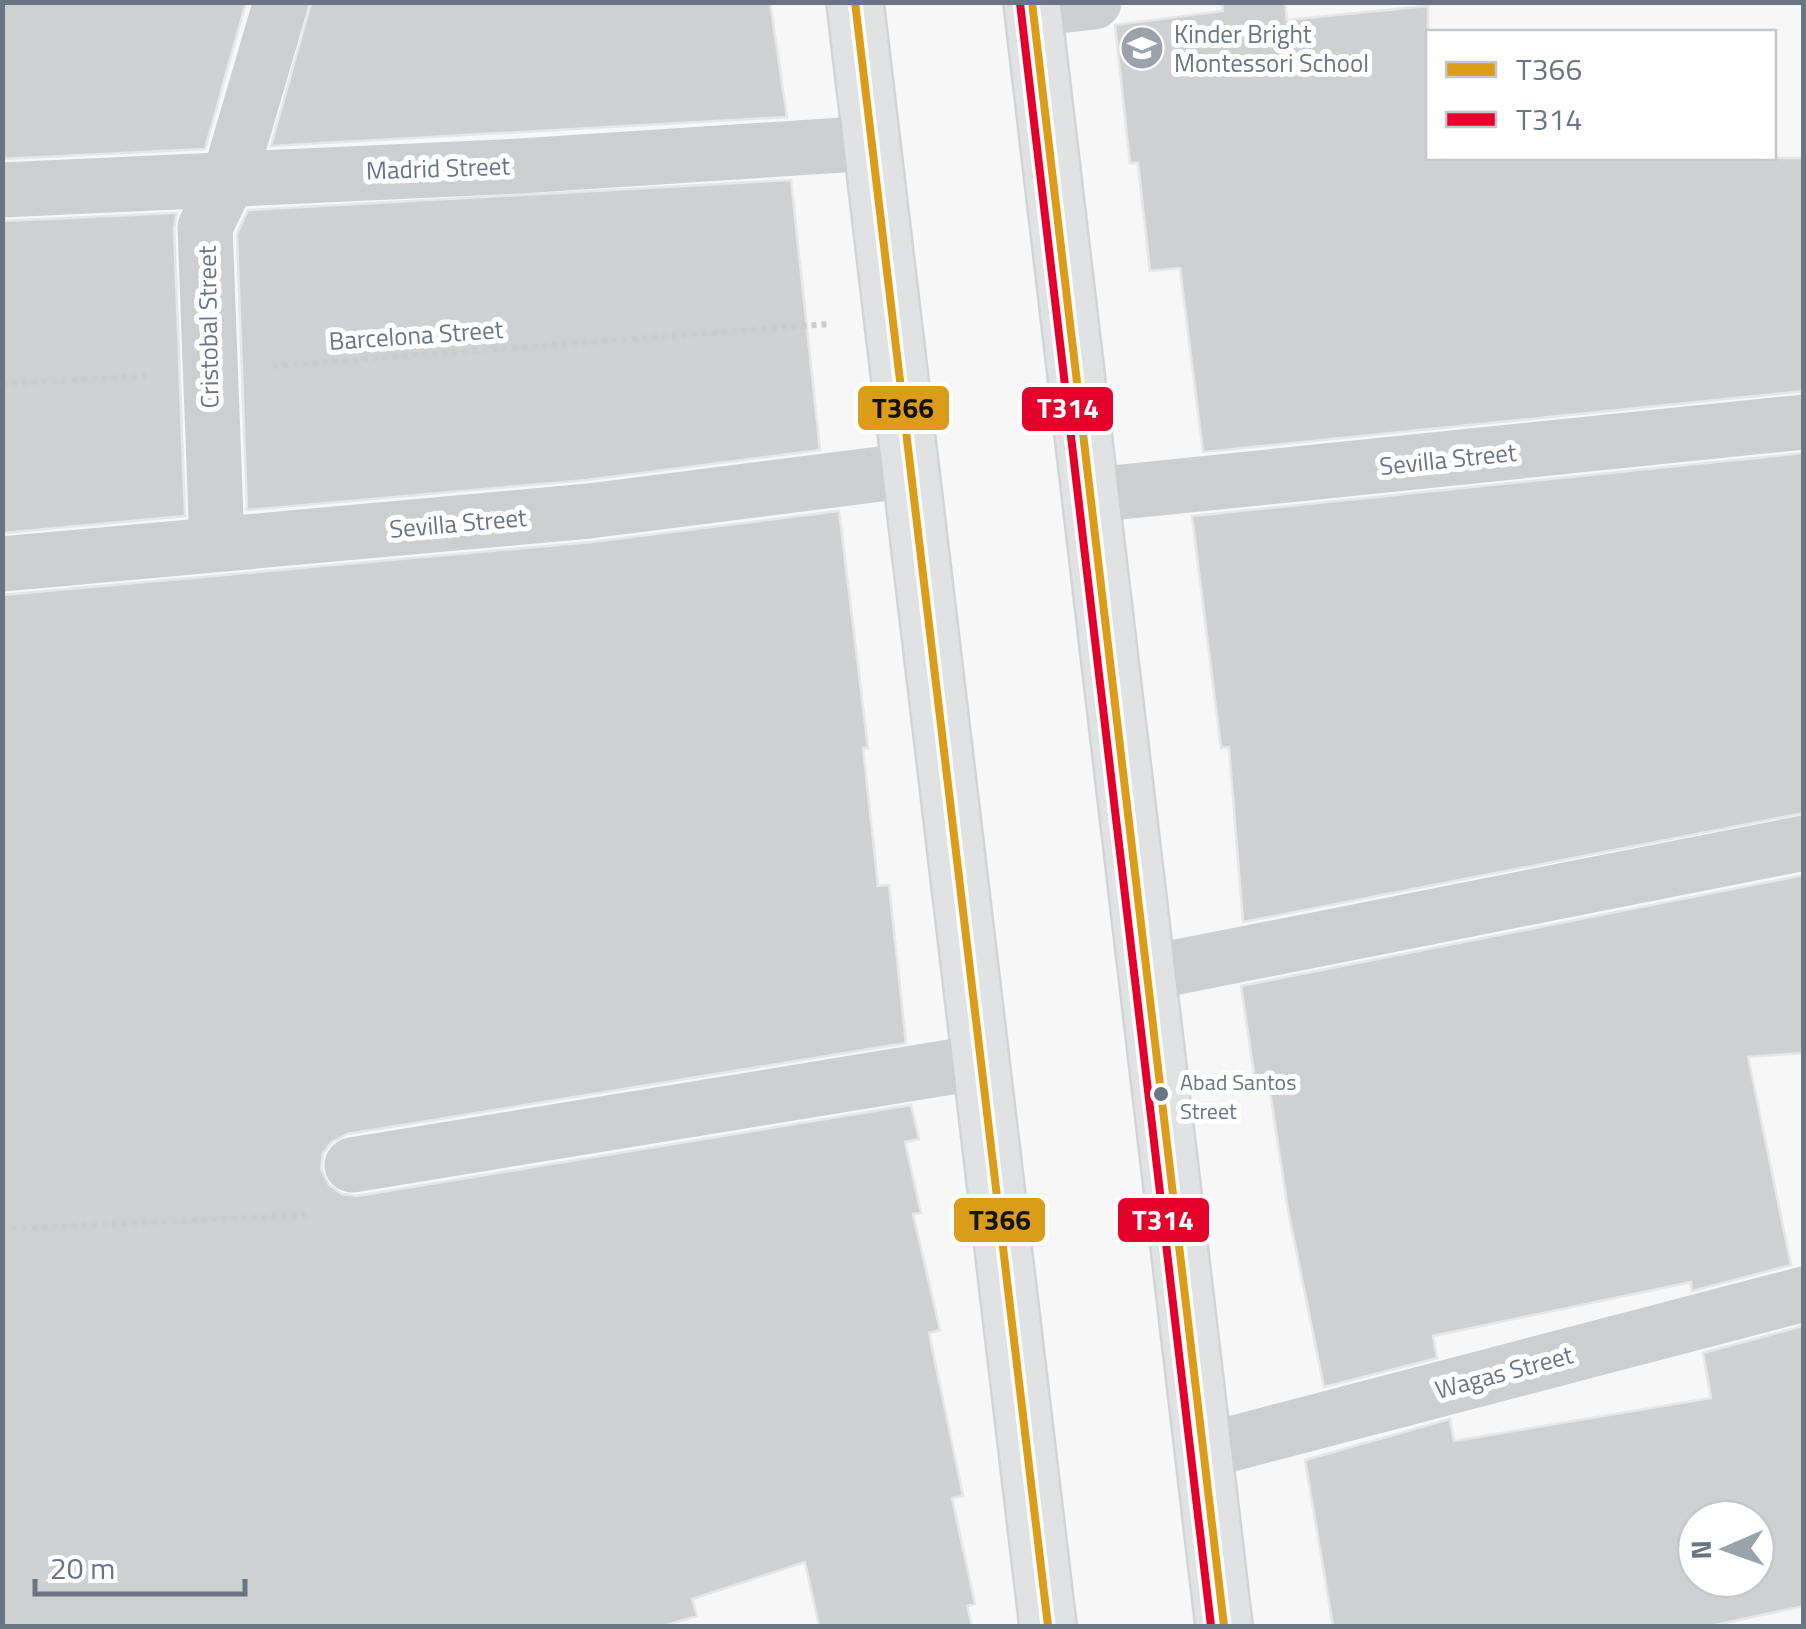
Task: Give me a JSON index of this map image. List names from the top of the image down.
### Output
{
  "streets": {
    "street": [
      "Madrid Street",
      "Cristobal Street",
      "Sevilla Street",
      "Wagas Street"
    ],
    "path": ["Barcelona Street"]
  },
  "crossings": [
    ["Madrid Street", "Cristobal Street"],
    ["Cristobal Street", "Barcelona Street"],
    ["Cristobal Street", "Sevilla Street"]
  ],
  "places": {
    "school or university": ["Kinder Bright Montessori School"],
    "other": ["Abad Santos Street"]
  },
  "lines": ["transit line T366", "transit line T314"],
  "legend": ["T366", "T314"],
  "scale_bar": "20 m",
  "north": "left"
}
